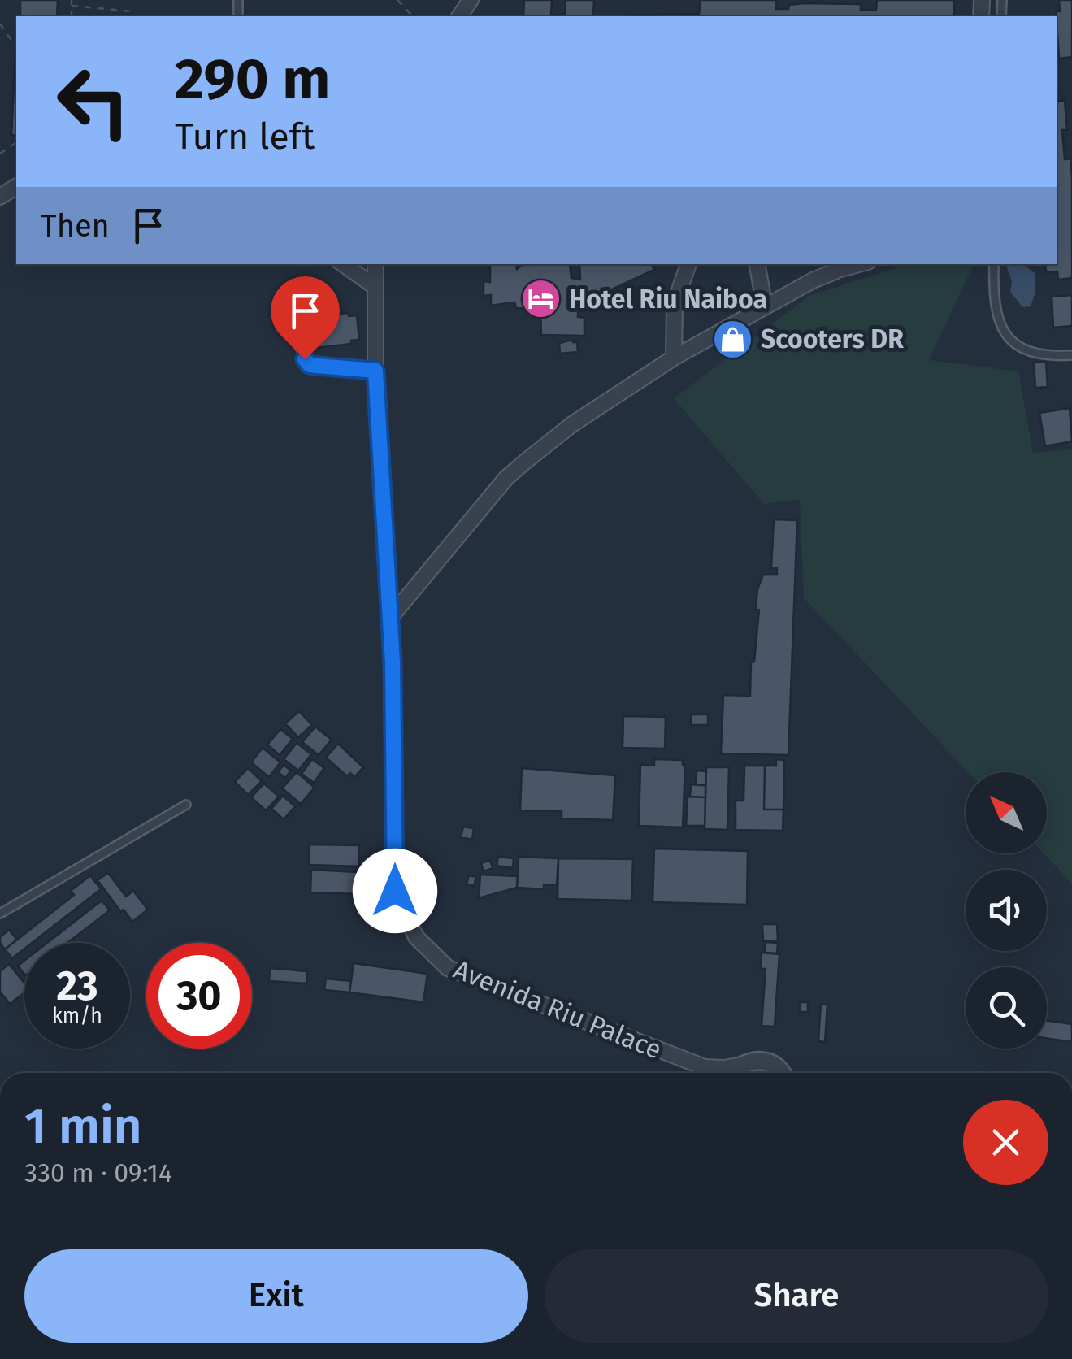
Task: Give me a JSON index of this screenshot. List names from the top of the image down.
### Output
{
  "streets": {
    "street": ["Avenida Riu Palace"]
  },
  "places": {
    "hotel": ["Hotel Riu Naiboa"],
    "shop": ["Scooters DR"]
  },
  "north": "top left",
  "page": {
    "turn": ["290 m", "Turn left"],
    "then": "Then",
    "speed": "23 km/h",
    "limit": "30",
    "heading": ["1 min", "330 m · 09:14"],
    "buttons": ["Exit", "Share"]
  }
}
